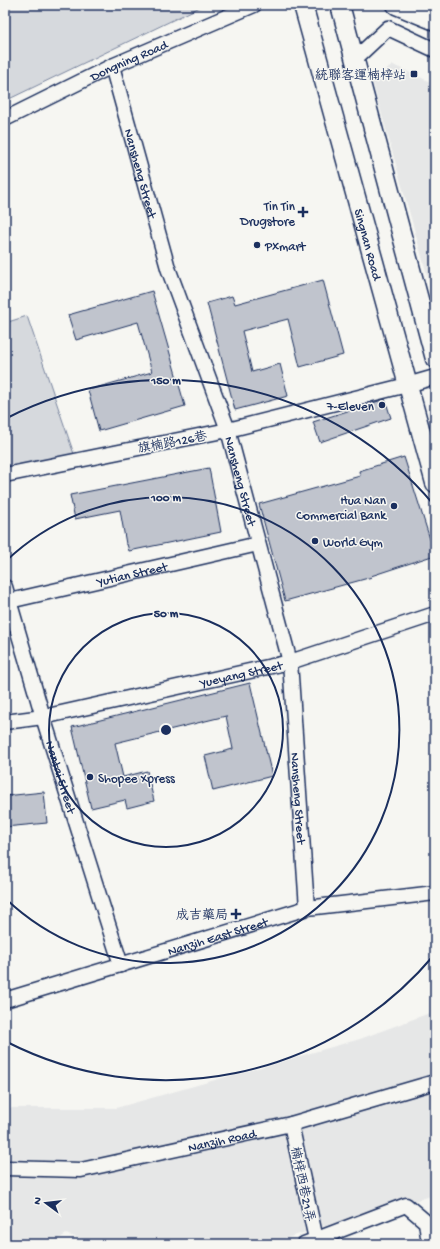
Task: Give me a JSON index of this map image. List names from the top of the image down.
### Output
{
  "streets": {
    "street": [
      "Dongning Road",
      "Nansheng Street",
      "Singnan Road",
      "旗楠路126巷",
      "Yutian Street",
      "Yueyang Street",
      "Nantai Street",
      "Nanzih East Street",
      "Nanzih Road",
      "楠梓西巷21弄"
    ]
  },
  "crossings": [
    ["Dongning Road", "Nansheng Street"],
    ["Nansheng Street", "旗楠路126巷"],
    ["Nansheng Street", "Yutian Street"],
    ["Nansheng Street", "Yueyang Street"],
    ["Nansheng Street", "Nanzih East Street"],
    ["Singnan Road", "旗楠路126巷"],
    ["Yutian Street", "Nantai Street"],
    ["Yueyang Street", "Nantai Street"],
    ["Nantai Street", "Nanzih East Street"],
    ["Nanzih Road", "楠梓西巷21弄"]
  ],
  "places": {
    "transit": ["統聯客運楠梓站"],
    "health": ["Tin Tin Drugstore", "成吉藥局"],
    "other": [
      "Pxmart",
      "7-Eleven",
      "Hua Nan Commercial Bank",
      "World Gym",
      "Shopee Xpress"
    ]
  },
  "north": "left",
  "rings": ["150 m", "100 m", "50 m"]
}
